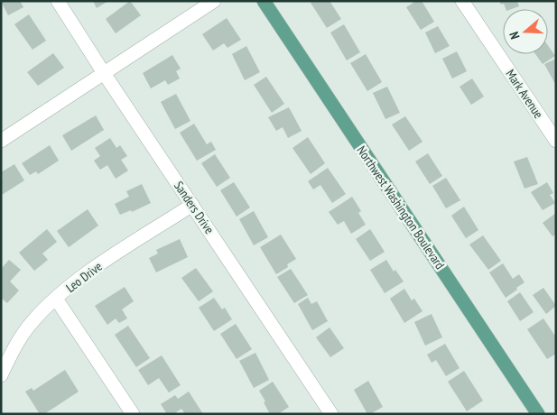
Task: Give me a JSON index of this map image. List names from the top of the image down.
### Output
{
  "streets": {
    "main road": ["Northwest Washington Boulevard"],
    "street": ["Mark Avenue", "Sanders Drive", "Leo Drive"]
  },
  "crossings": [
    ["Sanders Drive", "Leo Drive"]
  ],
  "north": "left"
}
